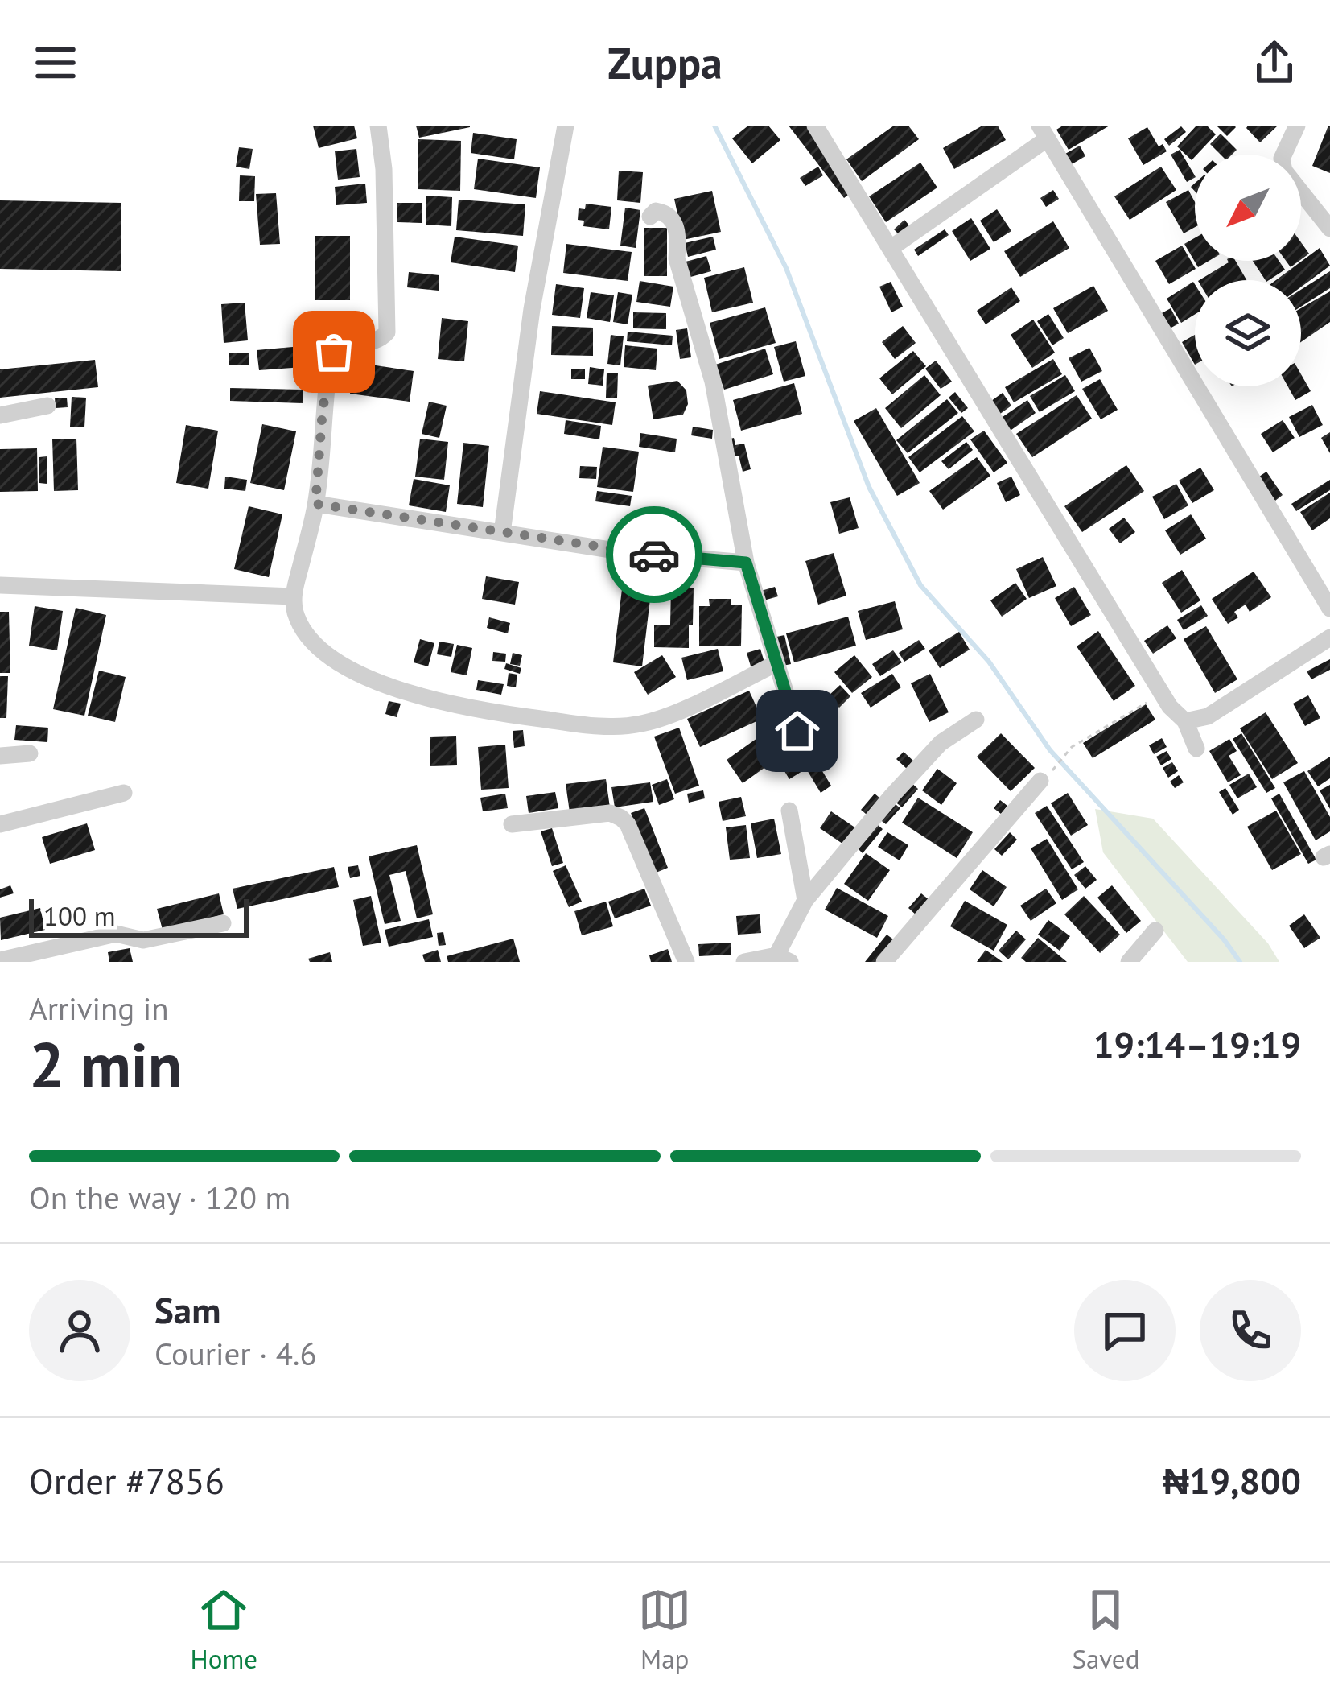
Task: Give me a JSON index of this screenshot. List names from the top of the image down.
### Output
{
  "scale_bar": "100 m",
  "north": "bottom left",
  "page": {
    "header": "Zuppa",
    "scale": "100 m",
    "heading": ["2 min", "Arriving in", "19:14–19:19"],
    "panel": [
      "Sam",
      "Courier · 4.6",
      "Order #7856",
      "₦19,800"
    ],
    "bar": "On the way · 120 m",
    "tabs": ["Home", "Map", "Saved"]
  }
}
